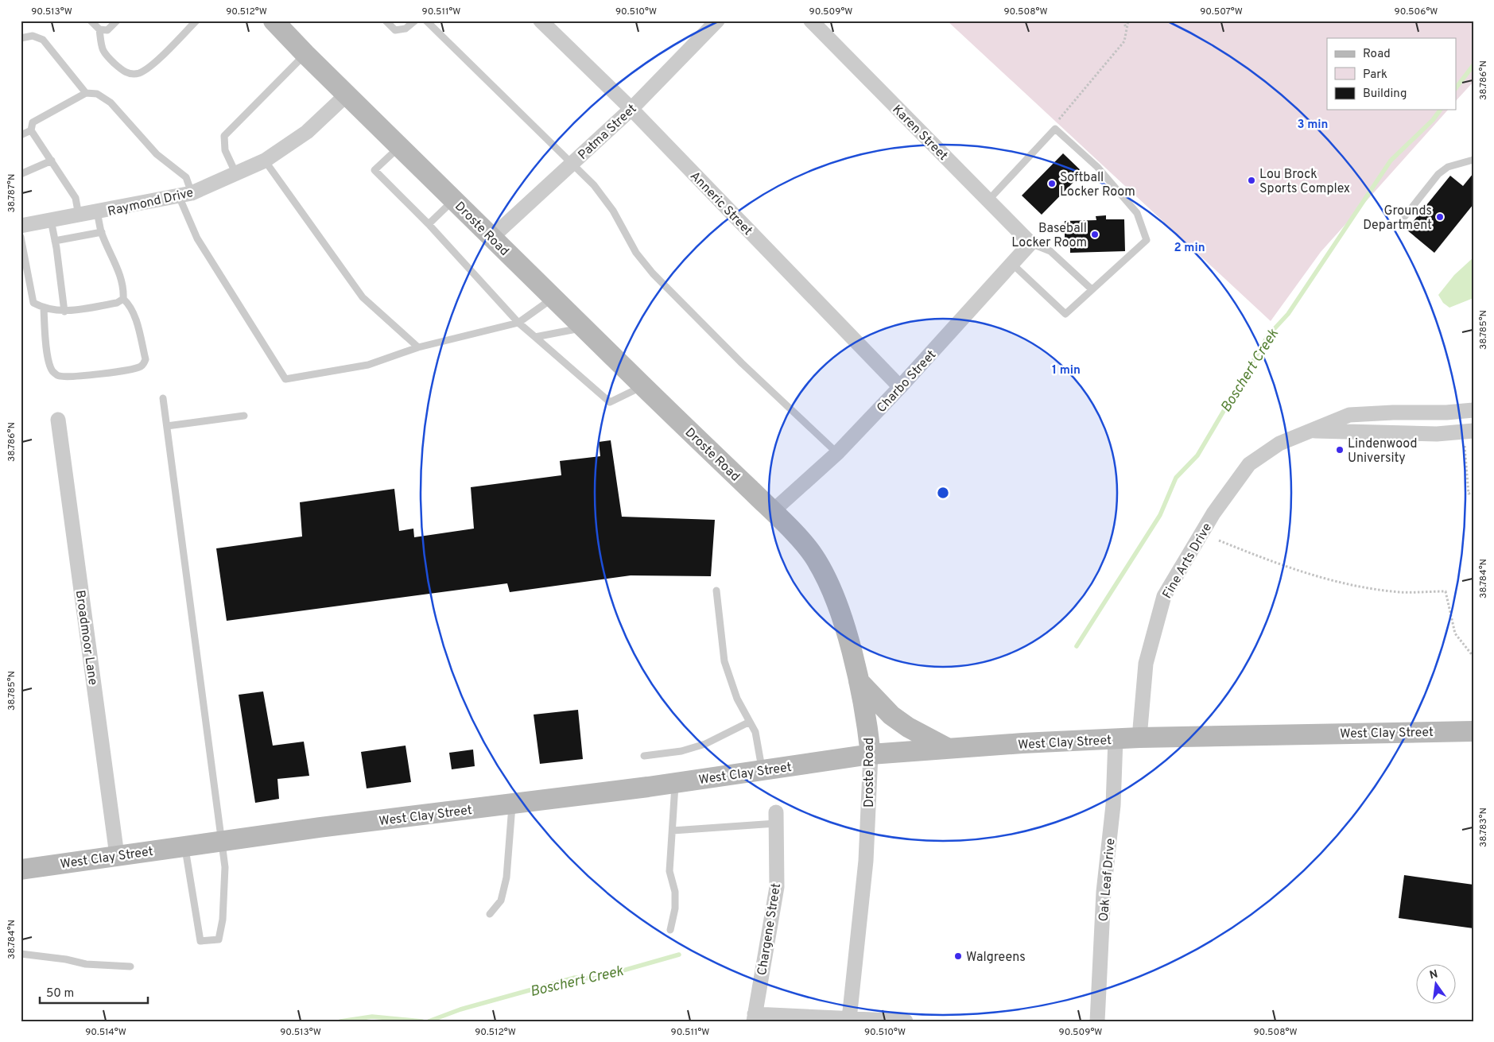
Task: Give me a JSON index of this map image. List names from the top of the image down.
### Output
{
  "streets": {
    "main road": ["Droste Road", "West Clay Street"],
    "street": [
      "Patma Street",
      "Karen Street",
      "Raymond Drive",
      "Anneric Street",
      "Charbo Street",
      "Fine Arts Drive",
      "Broadmoor Lane",
      "Oak Leaf Drive",
      "Chargene Street"
    ]
  },
  "crossings": [
    ["Patma Street", "Anneric Street"],
    ["Patma Street", "Droste Road"],
    ["Karen Street", "Charbo Street"],
    ["Raymond Drive", "Droste Road"],
    ["Anneric Street", "Charbo Street"],
    ["Droste Road", "Charbo Street"],
    ["Droste Road", "West Clay Street"],
    ["Fine Arts Drive", "West Clay Street"],
    ["Broadmoor Lane", "West Clay Street"],
    ["West Clay Street", "Oak Leaf Drive"]
  ],
  "water": ["Boschert Creek"],
  "places": [
    "Lou Brock Sports Complex",
    "Softball Locker Room",
    "Grounds Department",
    "Baseball Locker Room",
    "Lindenwood University",
    "Walgreens"
  ],
  "legend": ["Road", "Park", "Building"],
  "scale_bar": "50 m",
  "north": "top",
  "coordinates": [
    "90.513°W",
    "90.512°W",
    "90.511°W",
    "90.510°W",
    "90.509°W",
    "90.508°W",
    "90.507°W",
    "90.506°W",
    "38.786°N",
    "38.787°N",
    "38.785°N",
    "38.784°N",
    "38.783°N",
    "90.514°W"
  ],
  "rings": ["3 min", "2 min", "1 min"]
}
